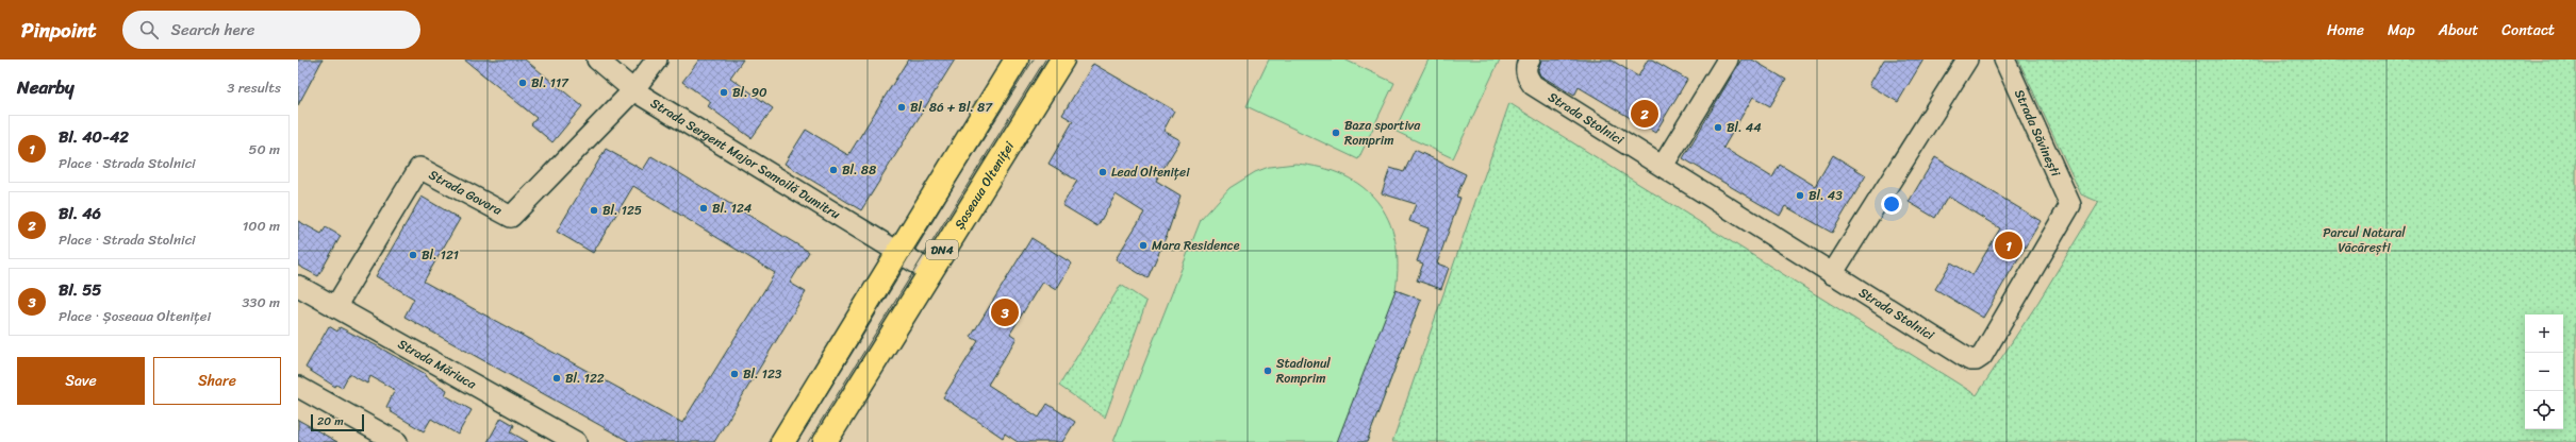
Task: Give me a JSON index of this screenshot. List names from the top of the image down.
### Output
{
  "streets": {
    "main road": ["Șoseaua Olteniței", "DN4"],
    "street": [
      "Strada Stolnici",
      "Strada Săvinești",
      "Strada Sergent Major Samoilă Dumitru",
      "Strada Govora",
      "Strada Măriuca"
    ]
  },
  "crossings": [
    ["Strada Stolnici", "Strada Săvinești"],
    ["Strada Sergent Major Samoilă Dumitru", "Șoseaua Olteniței"],
    ["Strada Sergent Major Samoilă Dumitru", "Strada Govora"],
    ["Strada Sergent Major Samoilă Dumitru", "DN4"],
    ["Strada Govora", "Strada Măriuca"]
  ],
  "parks": ["Parcul Natural Văcărești"],
  "places": [
    "Bl. 117",
    "Bl. 90",
    "Bl. 86 + Bl. 87",
    "Bl. 44",
    "Baza sportiva Romprim",
    "Bl. 88",
    "Lead Olteniței",
    "Bl. 43",
    "Bl. 124",
    "Bl. 125",
    "Mara Residence",
    "Bl. 121",
    "Stadionul Romprim",
    "Bl. 123",
    "Bl. 122"
  ],
  "scale_bar": "20 m",
  "page": {
    "header": "Pinpoint",
    "search": "Search here",
    "nav": [
      "Home",
      "Map",
      "About",
      "Contact"
    ],
    "heading": ["Nearby", "3 results"],
    "pins": ["2", "1", "3"],
    "list": [
      {
        "mark": "1",
        "name": "Bl. 40-42",
        "note": "Place · Strada Stolnici",
        "value": "50 m"
      },
      {
        "mark": "2",
        "name": "Bl. 46",
        "note": "Place · Strada Stolnici",
        "value": "100 m"
      },
      {
        "mark": "3",
        "name": "Bl. 55",
        "note": "Place · Șoseaua Olteniței",
        "value": "330 m"
      }
    ],
    "map_buttons": ["+", "−"],
    "buttons": ["Save", "Share"],
    "scale": "20 m"
  }
}
